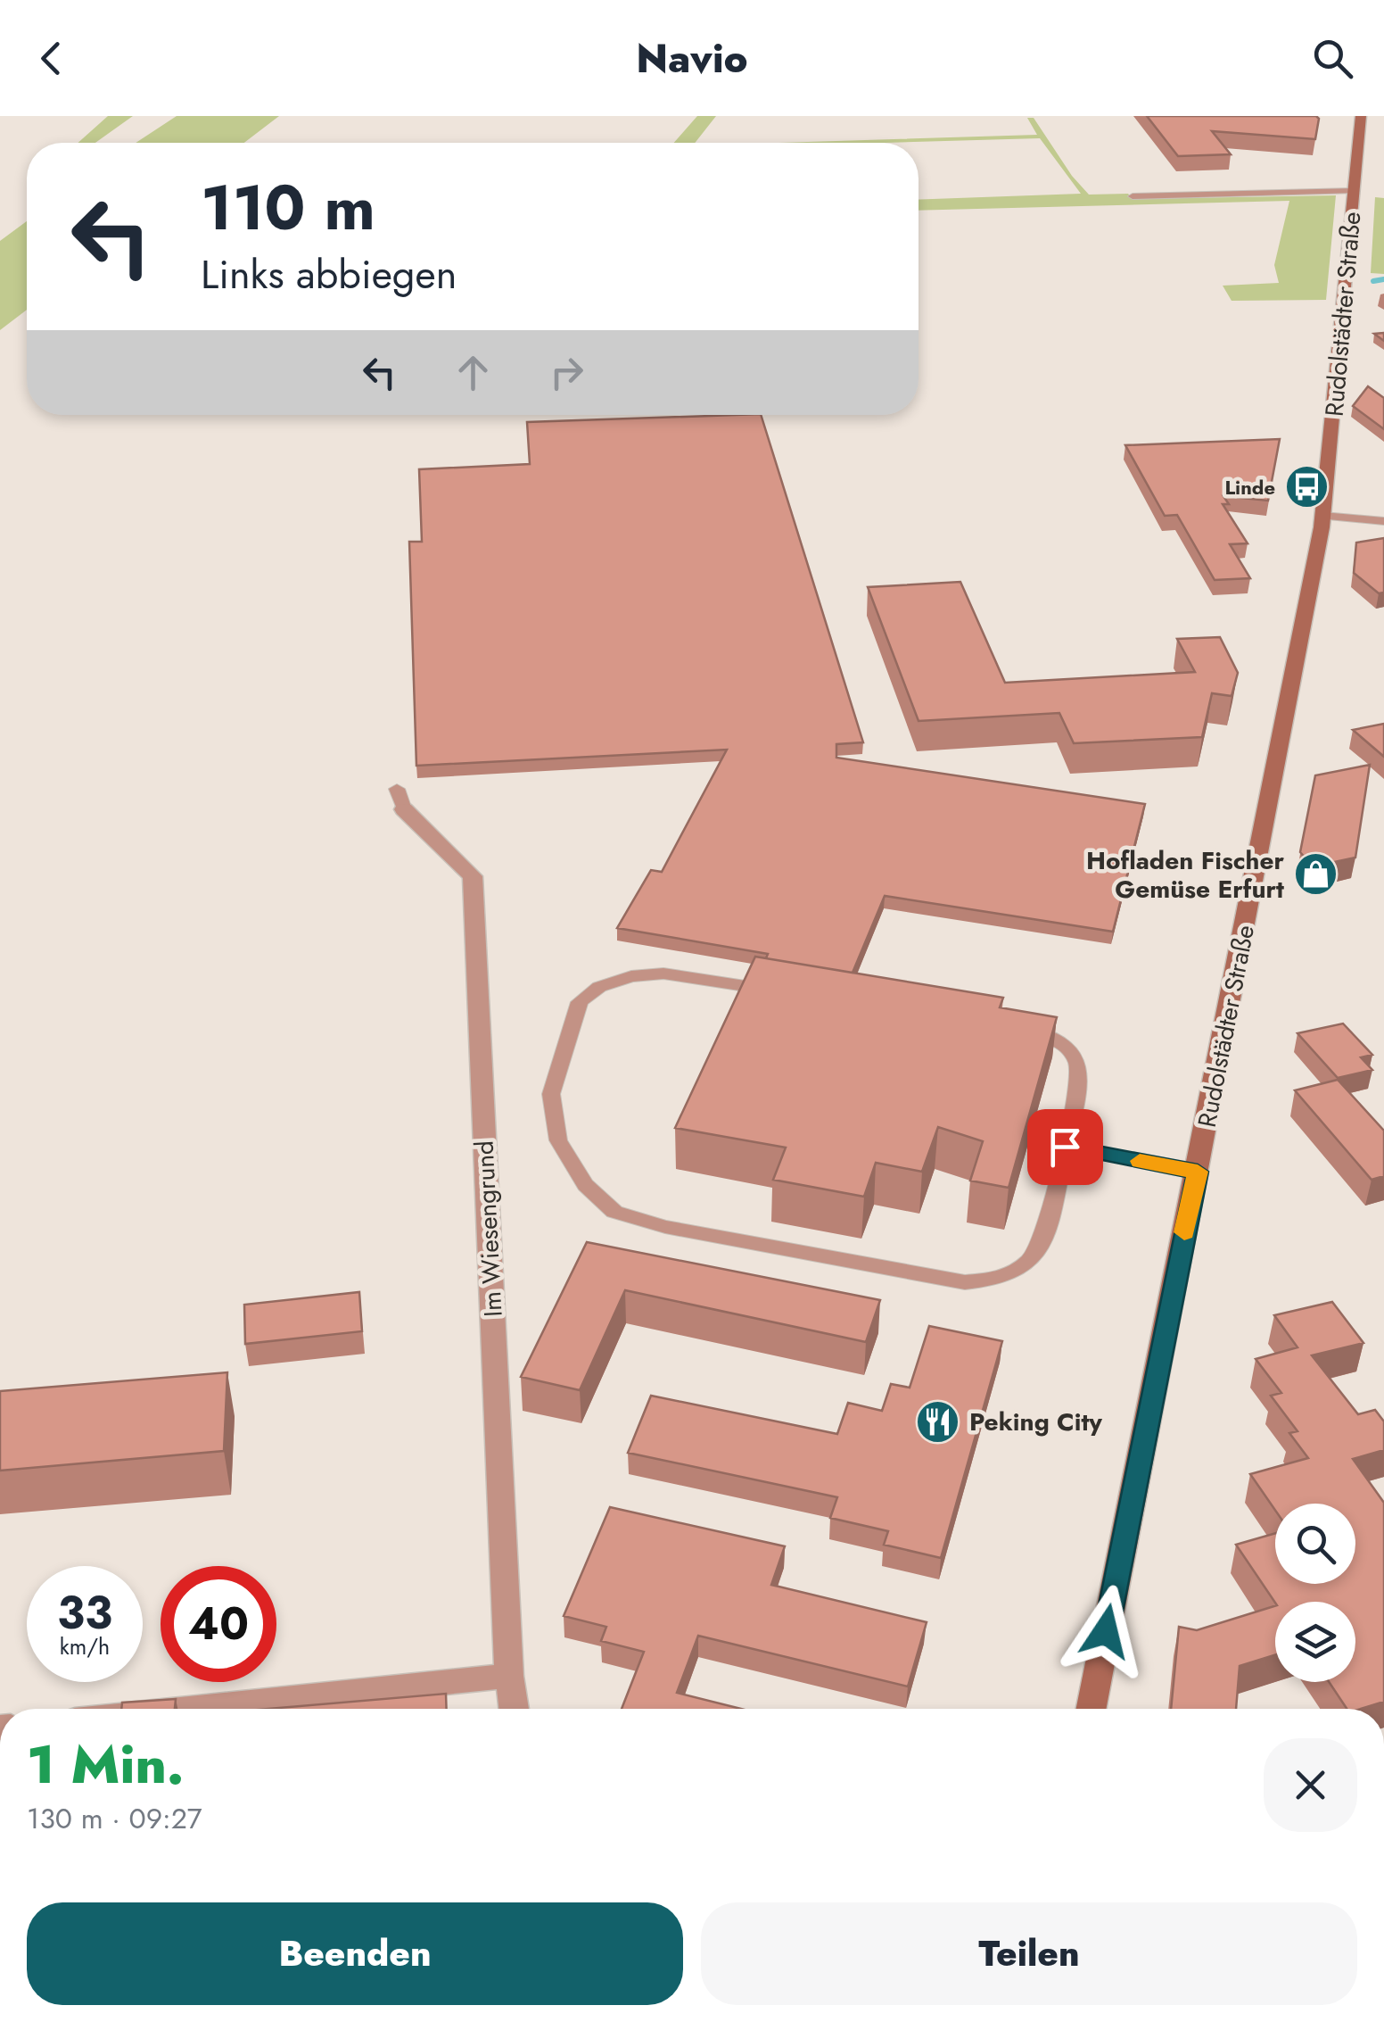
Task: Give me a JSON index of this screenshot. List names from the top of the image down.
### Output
{
  "streets": {
    "street": ["Rudolstädter Straße", "Im Wiesengrund"]
  },
  "places": {
    "bus stop": ["Linde"],
    "shop": ["Hofladen Fischer Gemüse Erfurt"],
    "restaurant": ["Peking City"]
  },
  "page": {
    "header": "Navio",
    "turn": ["110 m", "Links abbiegen"],
    "speed": "33 km/h",
    "limit": "40",
    "heading": ["1 Min.", "130 m · 09:27"],
    "buttons": ["Beenden", "Teilen"]
  }
}
